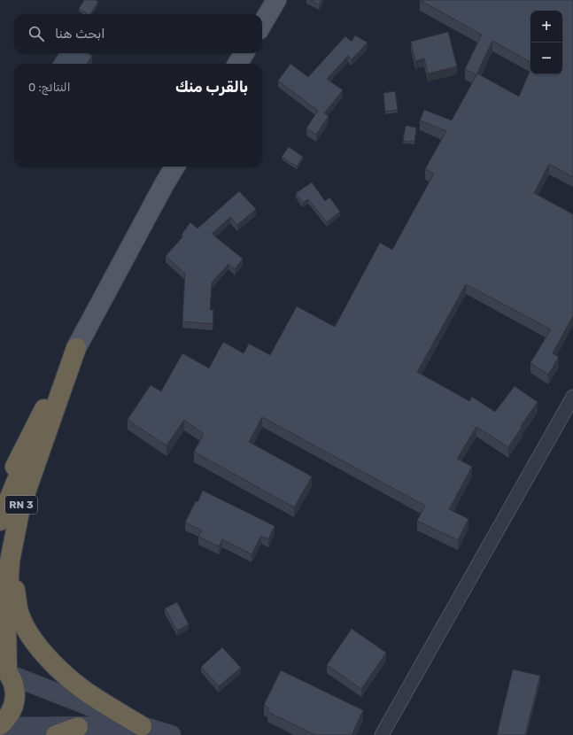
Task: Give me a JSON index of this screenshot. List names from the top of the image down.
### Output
{
  "streets": {
    "highway": ["RN 3"]
  },
  "page": {
    "map_buttons": ["+", "−"],
    "search": "ابحث هنا",
    "heading": ["بالقرب منك", "النتائج: 0"]
  }
}
